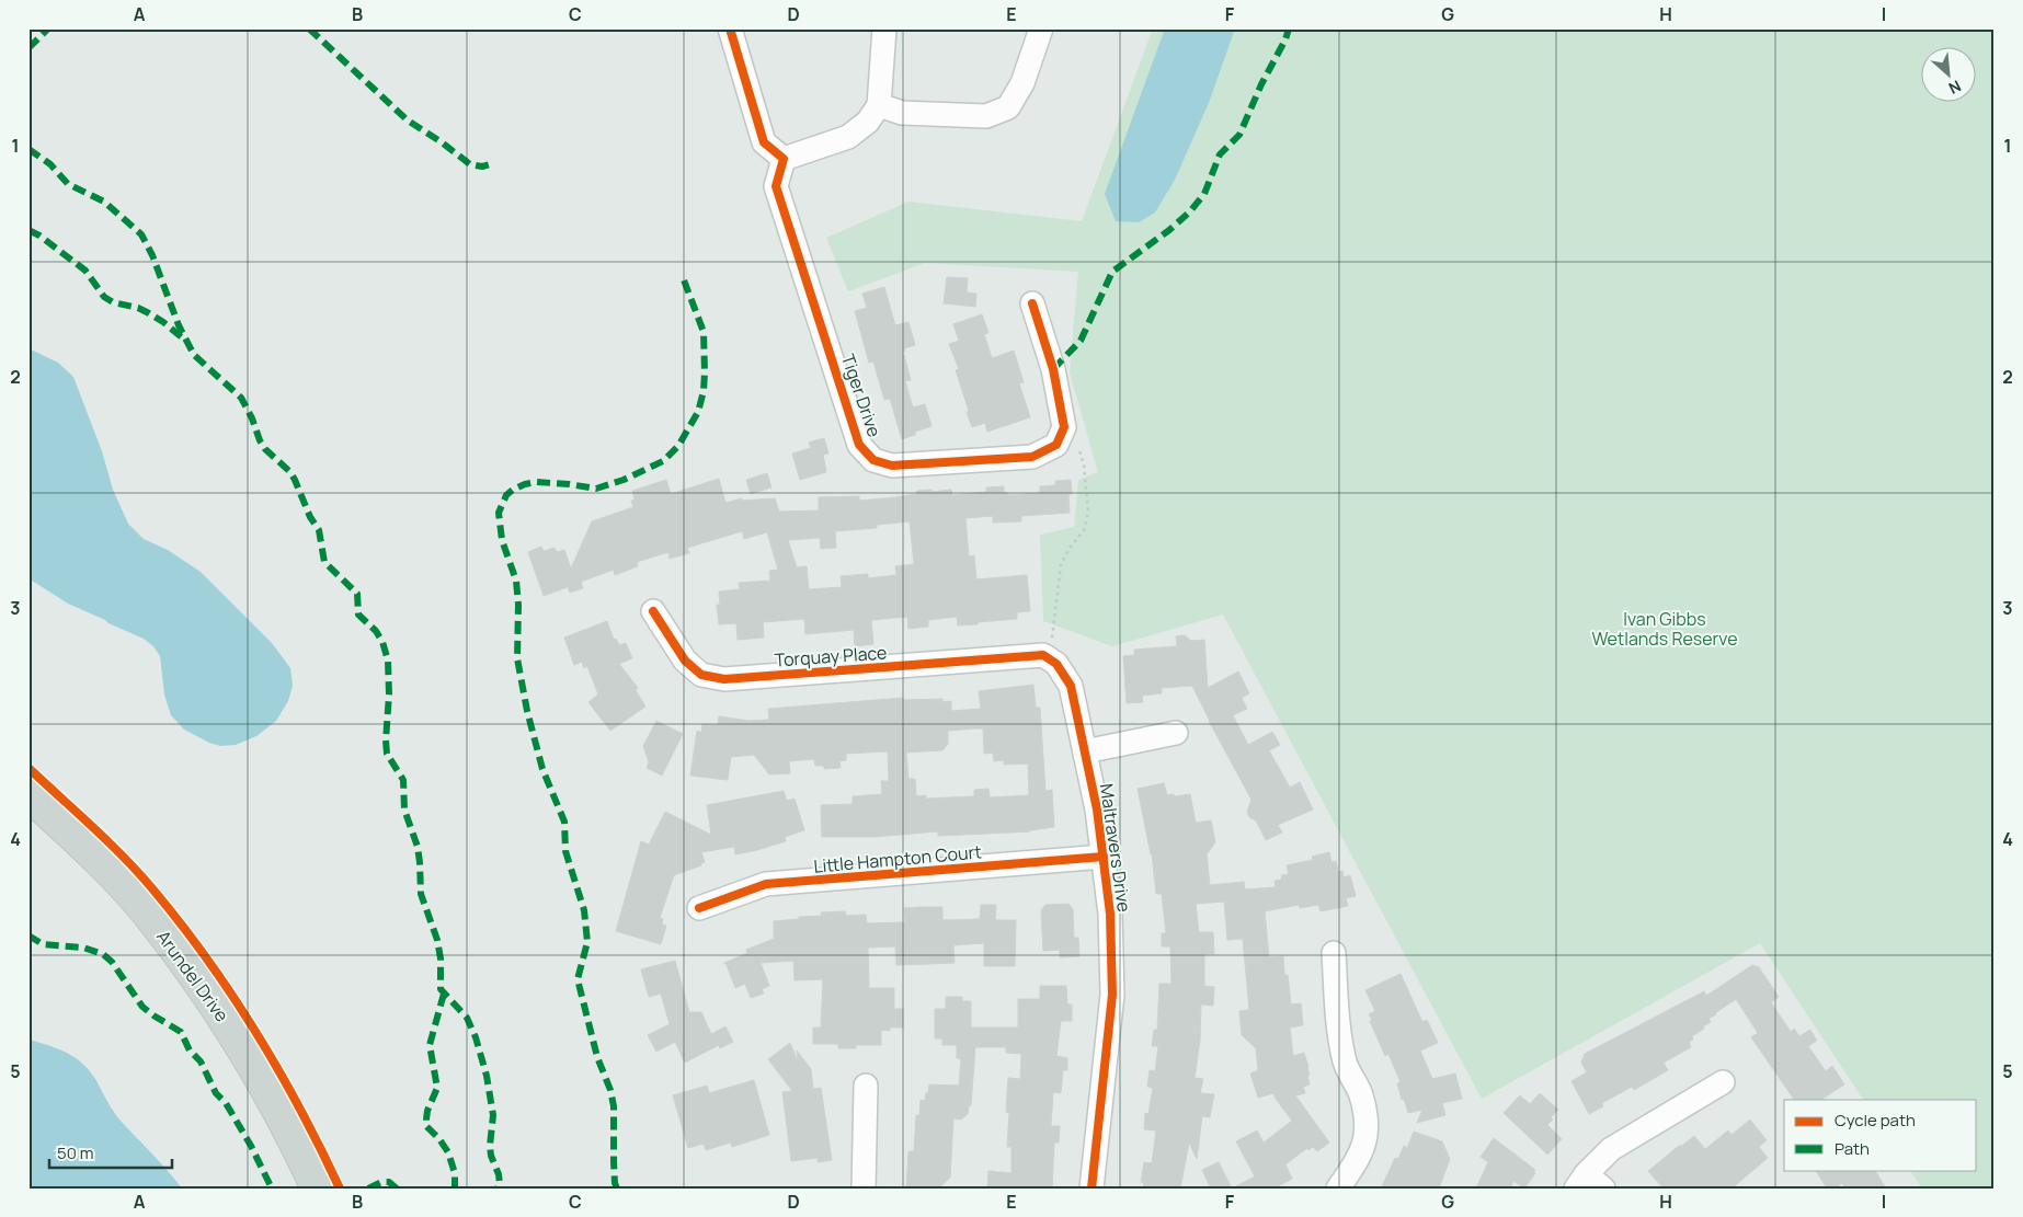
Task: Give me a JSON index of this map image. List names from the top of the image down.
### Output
{
  "streets": {
    "main road": ["Arundel Drive"],
    "street": [
      "Tiger Drive",
      "Torquay Place",
      "Maltravers Drive",
      "Little Hampton Court"
    ]
  },
  "crossings": [
    ["Torquay Place", "Maltravers Drive"],
    ["Maltravers Drive", "Little Hampton Court"]
  ],
  "parks": ["Ivan Gibbs Wetlands Reserve"],
  "legend": ["Cycle path", "Path"],
  "scale_bar": "50 m",
  "north": "bottom right",
  "grid": {
    "columns": [
      "A",
      "B",
      "C",
      "D",
      "E",
      "F",
      "G",
      "H",
      "I"
    ],
    "rows": [
      "1",
      "2",
      "3",
      "4",
      "5"
    ]
  }
}
